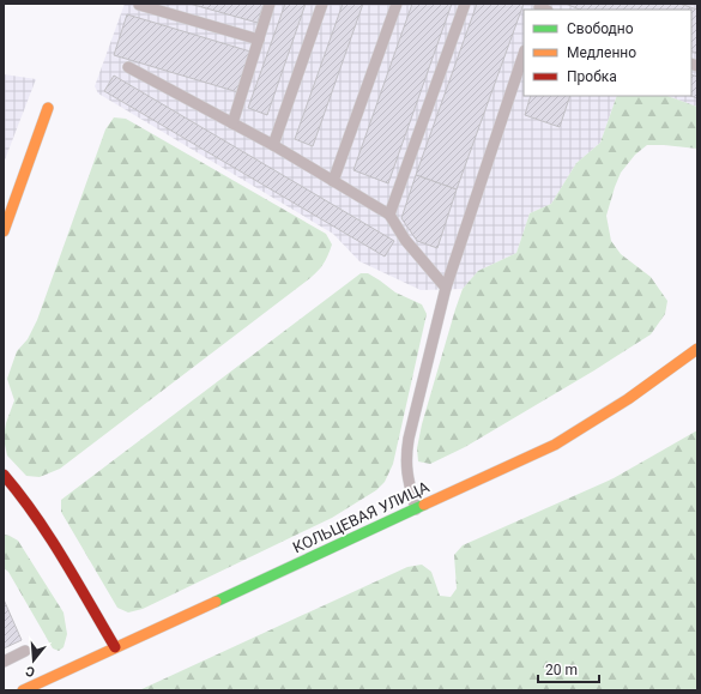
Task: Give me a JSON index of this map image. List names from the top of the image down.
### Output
{
  "streets": {
    "main road": ["КОЛЬЦЕВАЯ УЛИЦА"]
  },
  "legend": ["Свободно", "Медленно", "Пробка"],
  "scale_bar": "20 m",
  "north": "bottom"
}
